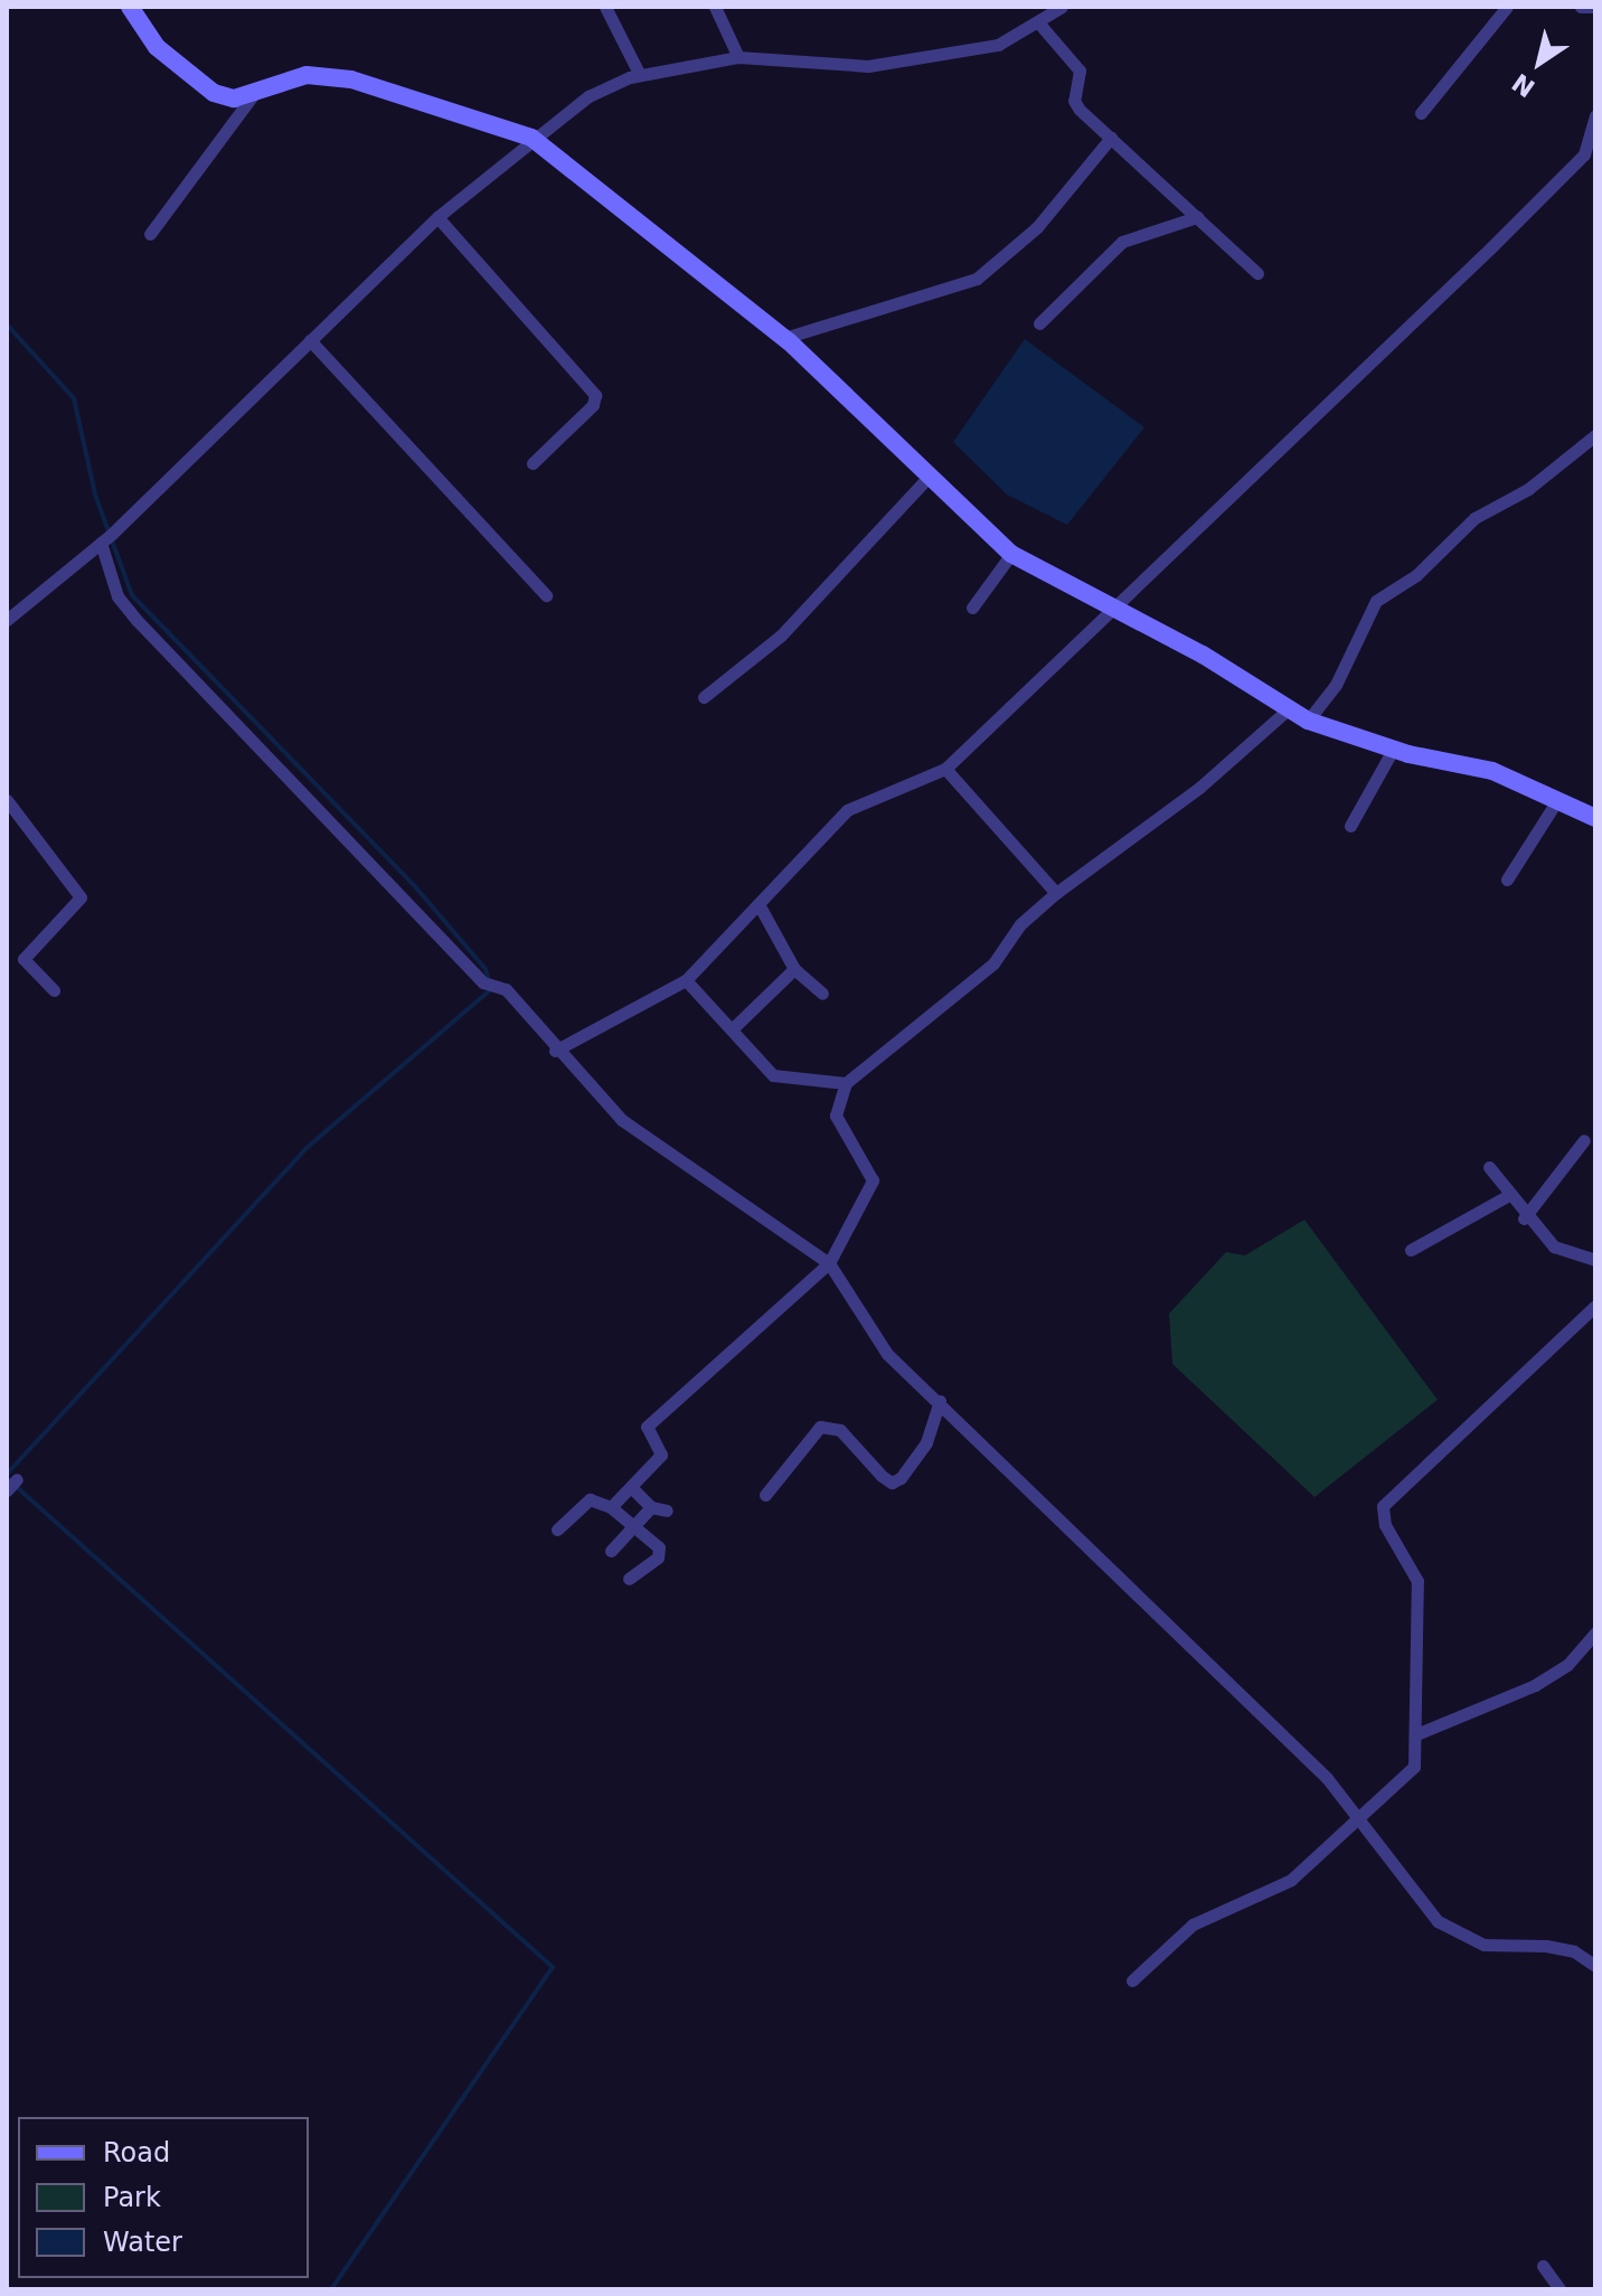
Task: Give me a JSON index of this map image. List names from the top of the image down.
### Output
{
  "legend": ["Road", "Park", "Water"],
  "north": "bottom left"
}
